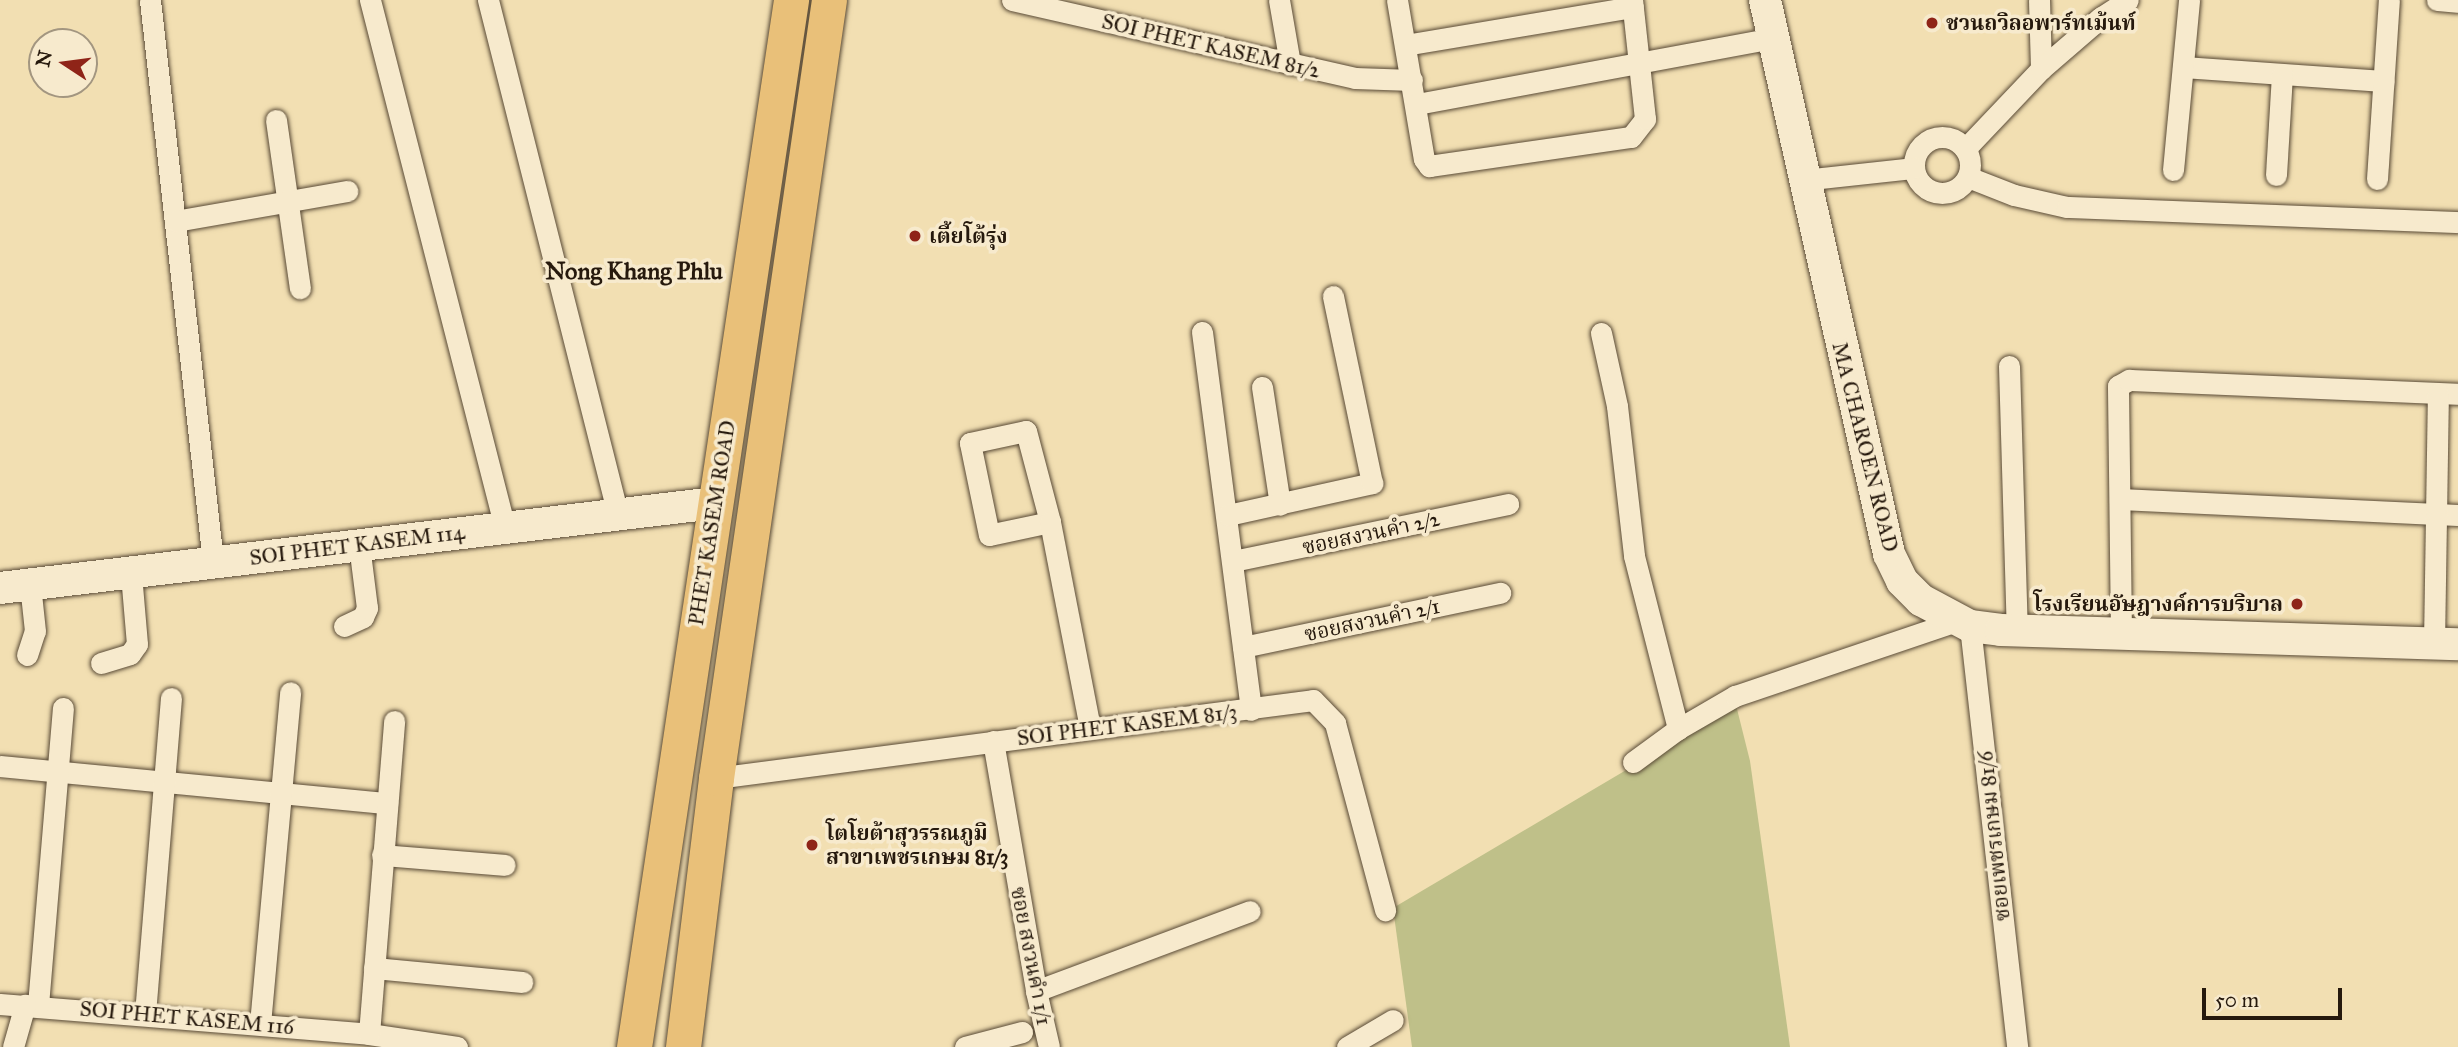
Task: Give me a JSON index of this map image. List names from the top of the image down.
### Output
{
  "streets": {
    "main road": ["MA CHAROEN ROAD", "PHET KASEM ROAD", "SOI PHET KASEM 114"],
    "street": [
      "SOI PHET KASEM 81/2",
      "ซอยสงวนคำ 2/2",
      "ซอยสงวนคำ 2/1",
      "SOI PHET KASEM 81/3",
      "ซอยเพชรเกษม 81/6",
      "ซอย สงวนคำ 1/1",
      "SOI PHET KASEM 116"
    ]
  },
  "crossings": [
    ["MA CHAROEN ROAD", "ซอยเพชรเกษม 81/6"],
    ["PHET KASEM ROAD", "SOI PHET KASEM 114"],
    ["PHET KASEM ROAD", "SOI PHET KASEM 81/3"],
    ["SOI PHET KASEM 81/3", "ซอย สงวนคำ 1/1"]
  ],
  "districts": ["Nong Khang Phlu"],
  "places": [
    "ชวนถวิลอพาร์ทเม้นท์",
    "เตี้ยโต้รุ่ง",
    "โรงเรียนอัษฎางค์การบริบาล",
    "โตโยต้าสุวรรณภูมิ สาขาเพชรเกษม 81/3"
  ],
  "scale_bar": "50 m",
  "north": "left"
}
